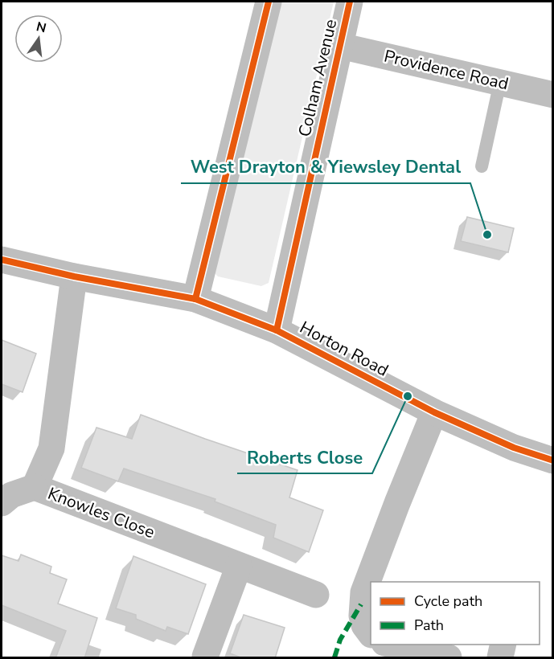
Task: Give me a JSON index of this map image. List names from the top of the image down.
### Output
{
  "streets": {
    "street": [
      "Providence Road",
      "Colham Avenue",
      "Horton Road",
      "Knowles Close"
    ]
  },
  "crossings": [
    ["Providence Road", "Colham Avenue"],
    ["Colham Avenue", "Horton Road"],
    ["Horton Road", "Knowles Close"]
  ],
  "places": ["West Drayton & Yiewsley Dental", "Roberts Close"],
  "legend": ["Cycle path", "Path"],
  "north": "top"
}
